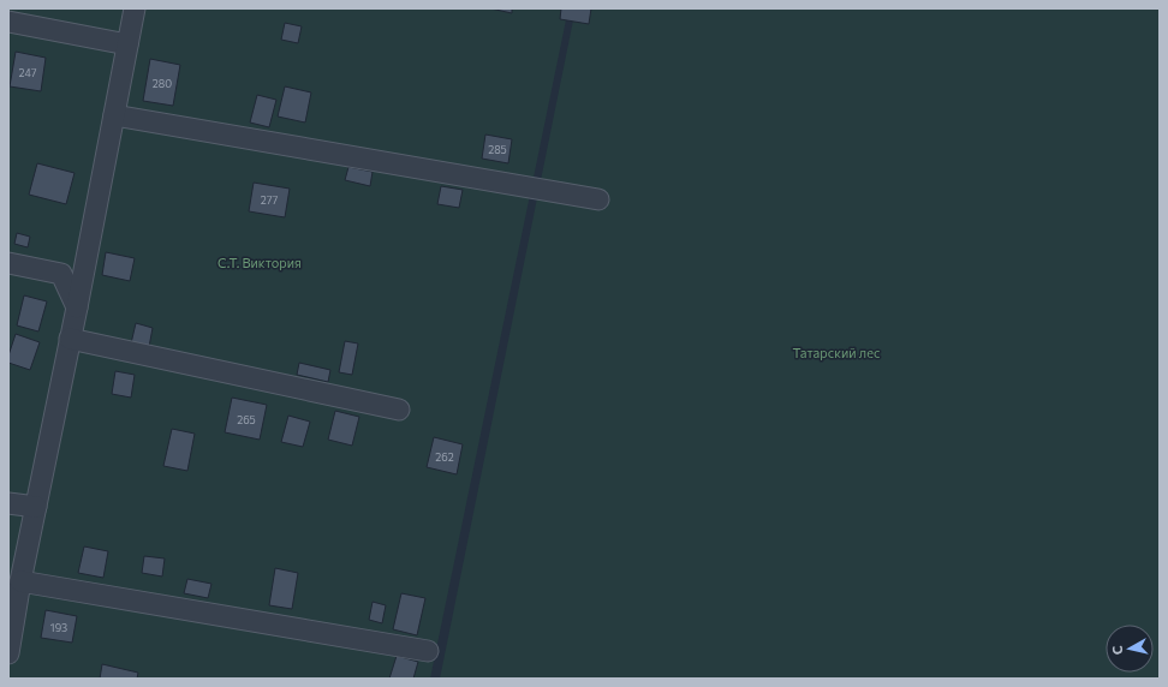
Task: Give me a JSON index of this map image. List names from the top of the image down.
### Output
{
  "parks": ["С.Т. Виктория", "Татарский лес"],
  "house_numbers": [
    "247",
    "280",
    "285",
    "277",
    "265",
    "262",
    "193"
  ],
  "north": "left"
}
